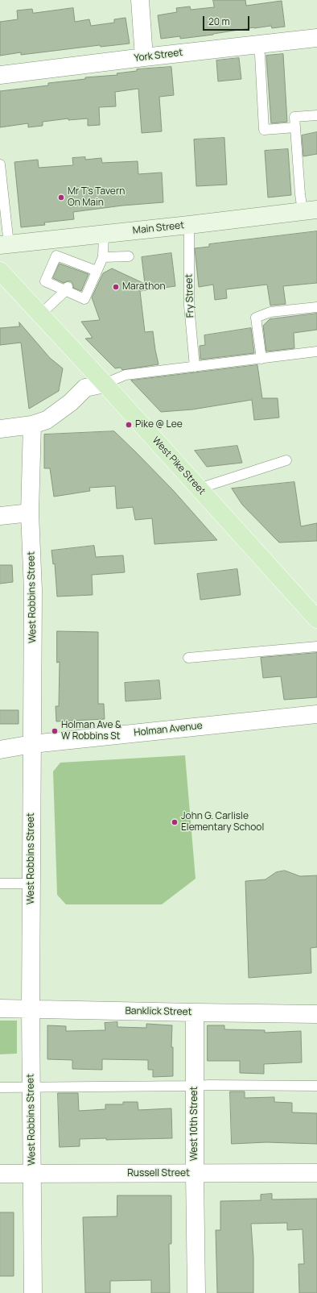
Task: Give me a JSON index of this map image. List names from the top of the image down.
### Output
{
  "streets": {
    "main road": ["Main Street", "West Pike Street"],
    "street": [
      "York Street",
      "West Robbins Street",
      "Holman Avenue",
      "Banklick Street",
      "West 10th Street",
      "Russell Street"
    ],
    "lane": ["Fry Street"]
  },
  "crossings": [
    ["Main Street", "Fry Street"],
    ["West Robbins Street", "Holman Avenue"],
    ["West Robbins Street", "Banklick Street"],
    ["West Robbins Street", "Russell Street"],
    ["Banklick Street", "West 10th Street"],
    ["West 10th Street", "Russell Street"]
  ],
  "places": [
    "Mr T's Tavern On Main",
    "Marathon",
    "Pike @ Lee",
    "Holman Ave & W Robbins St",
    "John G. Carlisle Elementary School"
  ],
  "scale_bar": "20 m"
}
